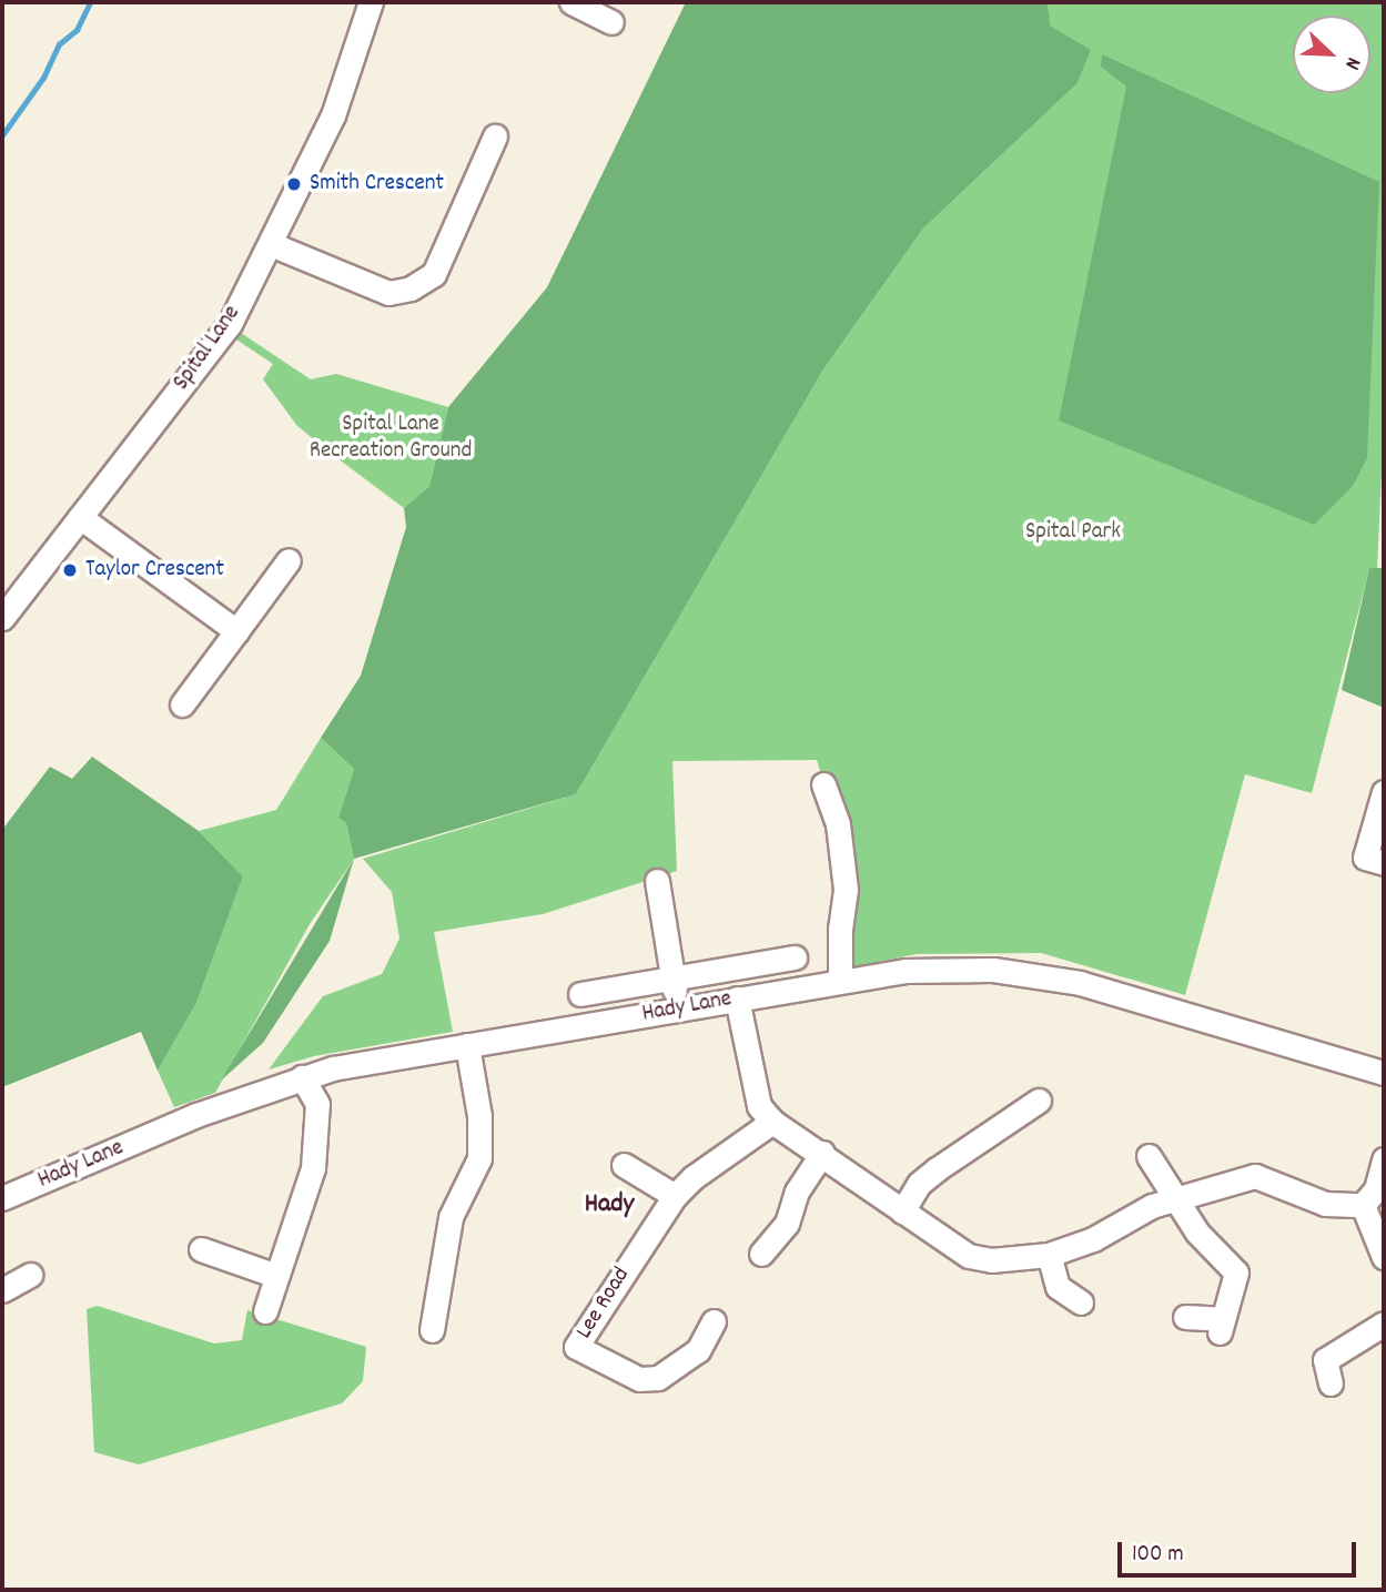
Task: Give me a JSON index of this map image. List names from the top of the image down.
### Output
{
  "streets": {
    "street": ["Spital Lane", "Hady Lane", "Lee Road"]
  },
  "districts": ["Hady"],
  "parks": ["Spital Lane Recreation Ground", "Spital Park"],
  "places": ["Smith Crescent", "Taylor Crescent"],
  "scale_bar": "100 m",
  "north": "bottom right"
}
